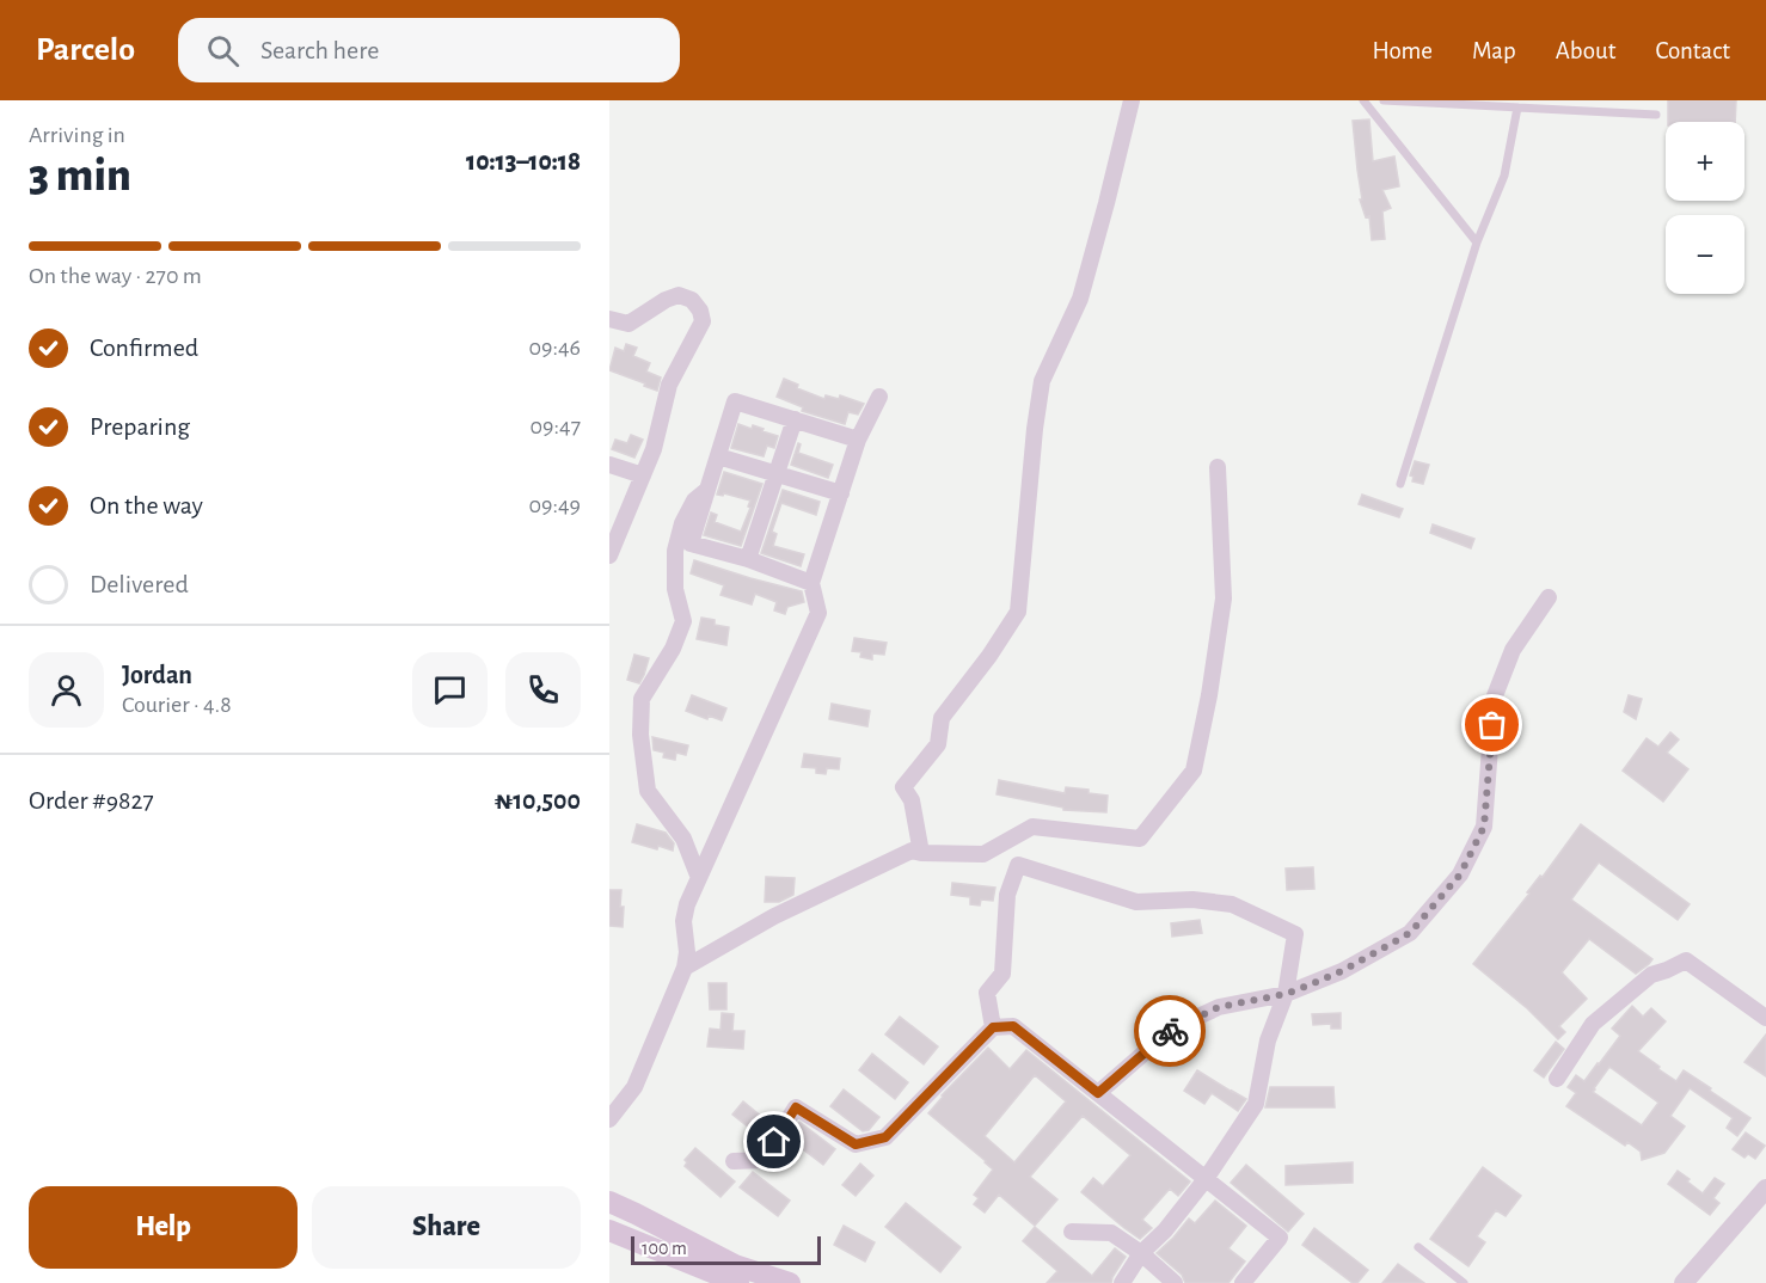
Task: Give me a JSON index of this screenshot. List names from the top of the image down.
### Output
{
  "scale_bar": "100 m",
  "page": {
    "header": "Parcelo",
    "search": "Search here",
    "nav": [
      "Home",
      "Map",
      "About",
      "Contact"
    ],
    "heading": ["3 min", "Arriving in", "10:13–10:18"],
    "panel": [
      "Jordan",
      "Courier · 4.8",
      "Order #9827",
      "₦10,500"
    ],
    "map_buttons": ["+", "−"],
    "bar": "On the way · 270 m",
    "list": [
      ["Confirmed", "09:46"],
      ["Preparing", "09:47"],
      ["On the way", "09:49"],
      "Delivered"
    ],
    "buttons": ["Help", "Share"],
    "scale": "100 m"
  }
}
